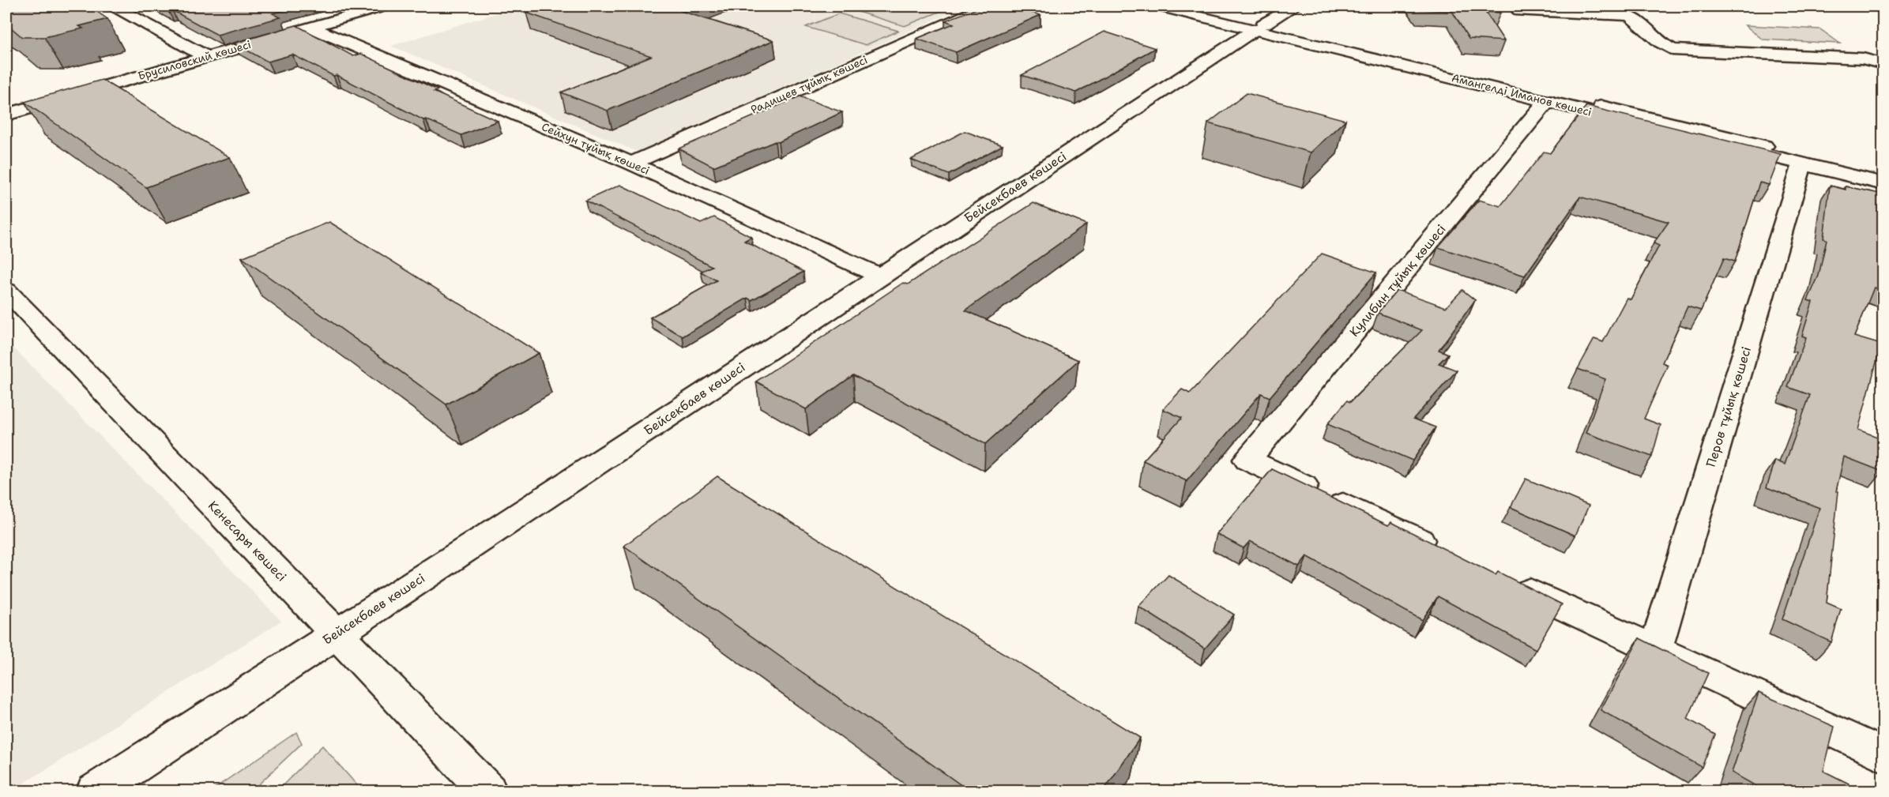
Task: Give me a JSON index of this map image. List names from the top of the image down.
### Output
{
  "streets": {
    "street": [
      "Брусиловский көшесі",
      "Радищев тұйық көшесі",
      "Амангелді Иманов көшесі",
      "Сейхун тұйық көшесі",
      "Бейсекбаев көшесі",
      "Кулибин тұйық көшесі",
      "Перов тұйық көшесі",
      "Кенесары көшесі"
    ]
  },
  "crossings": [
    ["Брусиловский көшесі", "Сейхун тұйық көшесі"],
    ["Радищев тұйық көшесі", "Сейхун тұйық көшесі"],
    ["Амангелді Иманов көшесі", "Бейсекбаев көшесі"],
    ["Амангелді Иманов көшесі", "Кулибин тұйық көшесі"],
    ["Амангелді Иманов көшесі", "Перов тұйық көшесі"],
    ["Сейхун тұйық көшесі", "Бейсекбаев көшесі"],
    ["Бейсекбаев көшесі", "Кенесары көшесі"]
  ]
}
